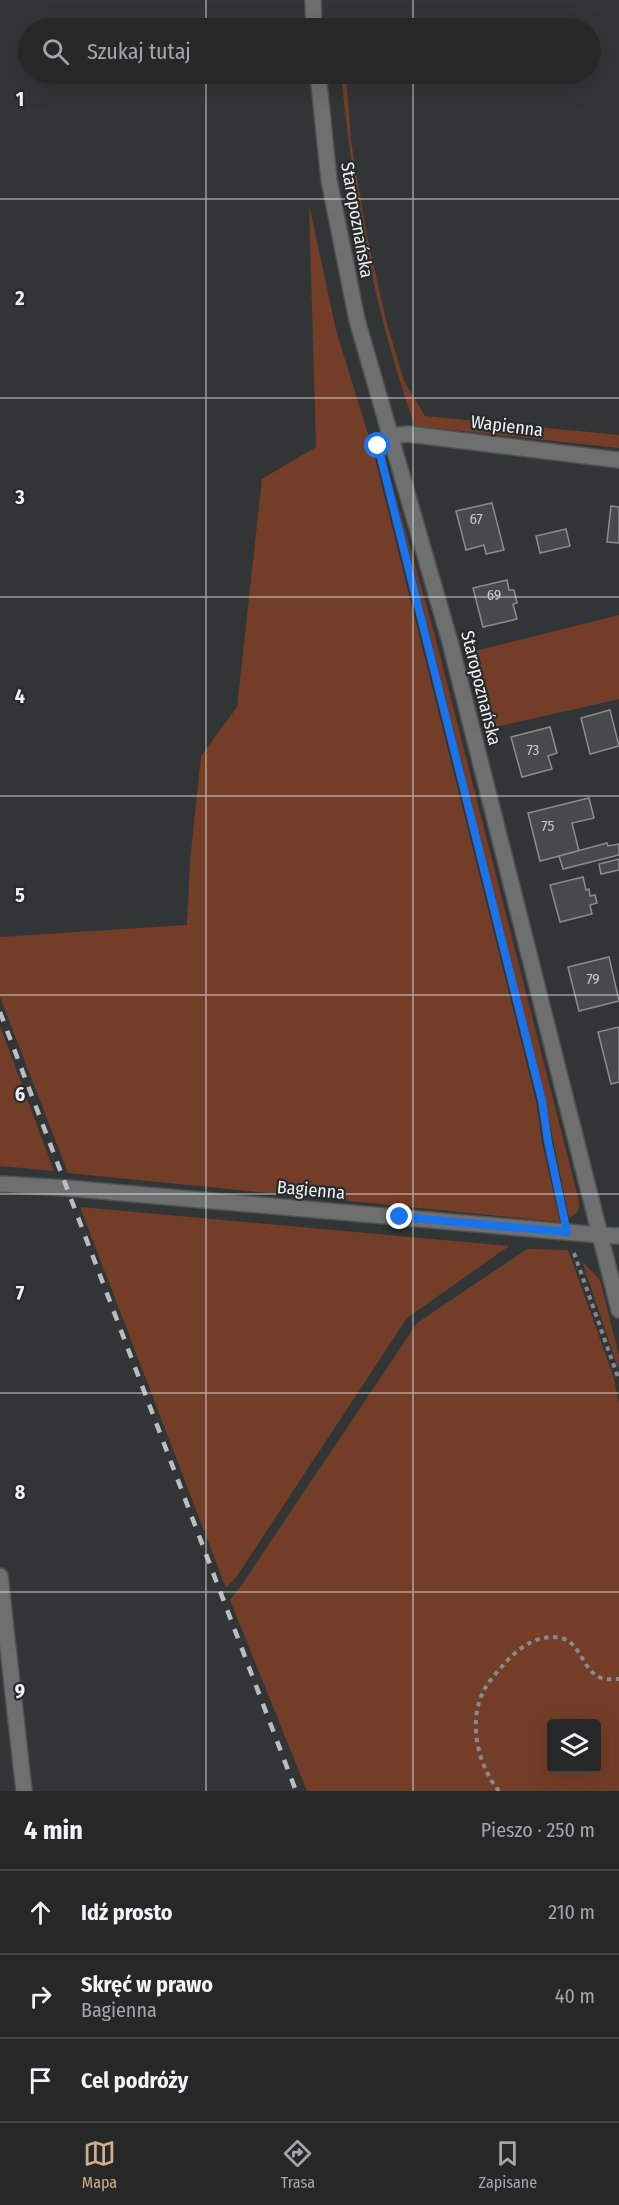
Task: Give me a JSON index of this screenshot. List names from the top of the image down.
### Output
{
  "streets": {
    "street": ["Staropoznańska", "Wapienna", "Bagienna"]
  },
  "crossings": [
    ["Staropoznańska", "Wapienna"],
    ["Staropoznańska", "Bagienna"]
  ],
  "house_numbers": [
    "67",
    "69",
    "73",
    "75",
    "79"
  ],
  "page": {
    "search": "Szukaj tutaj",
    "heading": ["4 min", "Pieszo · 250 m"],
    "list": [
      ["Idź prosto", "210 m"],
      ["Skręć w prawo", "Bagienna", "40 m"],
      "Cel podróży"
    ],
    "nav": ["Mapa", "Trasa", "Zapisane"]
  },
  "grid": {
    "rows": [
      "1",
      "2",
      "3",
      "4",
      "5",
      "6",
      "7",
      "8",
      "9"
    ]
  }
}
